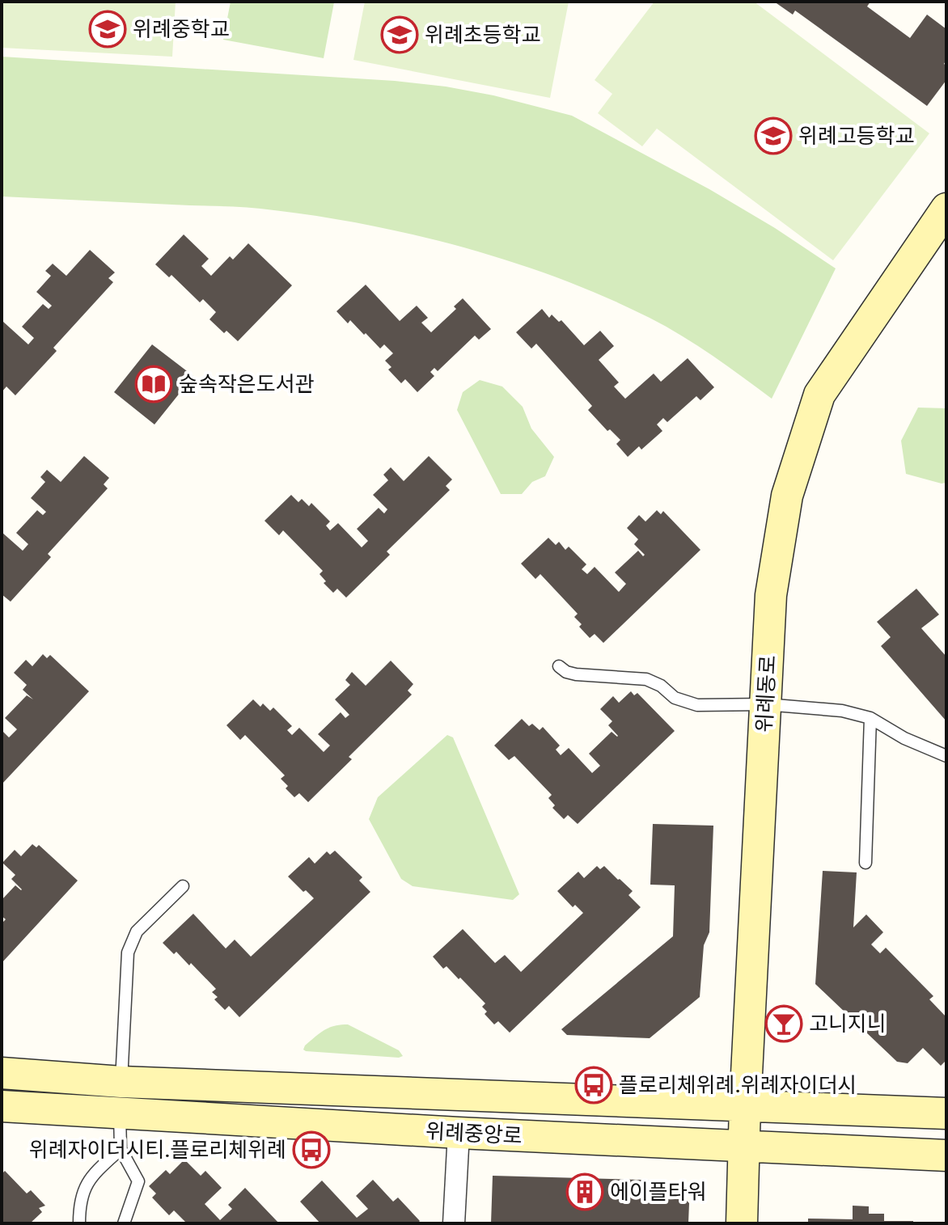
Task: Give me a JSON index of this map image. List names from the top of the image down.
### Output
{
  "streets": {
    "main road": ["위례동로", "위례중앙로"]
  },
  "crossings": [
    ["위례동로", "위례중앙로"]
  ],
  "places": {
    "school or university": ["위례중학교", "위례초등학교", "위례고등학교"],
    "library": ["숲속작은도서관"],
    "bar": ["고니지니"],
    "bus stop": ["플로리체위례.위례자이더시", "위례자이더시티.플로리체위례"],
    "building": ["에이플타워"]
  }
}
